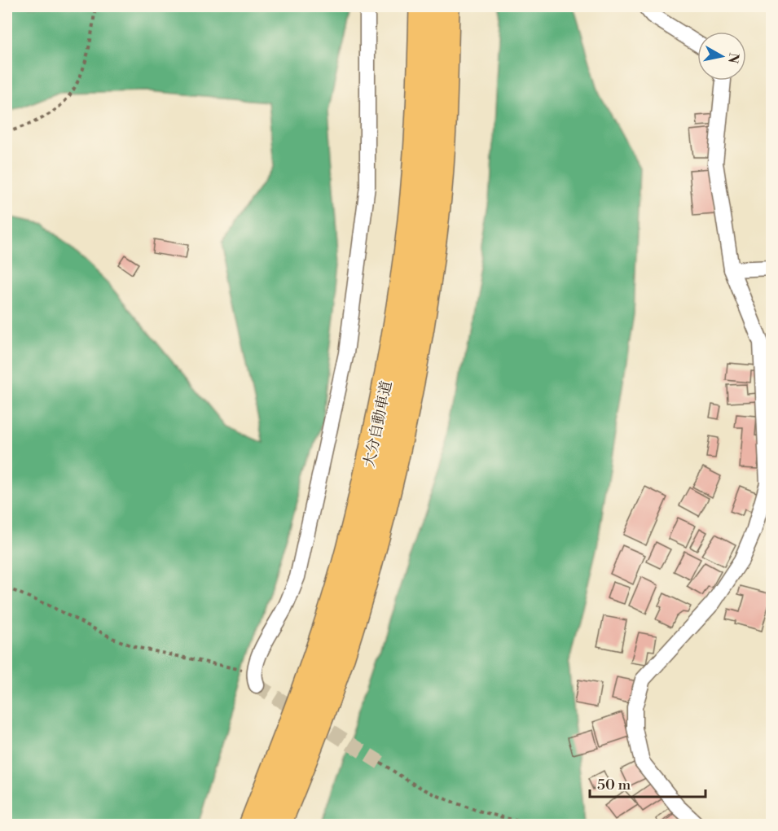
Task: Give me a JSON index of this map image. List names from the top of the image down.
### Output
{
  "streets": {
    "highway": ["大分自動車道"]
  },
  "scale_bar": "50 m",
  "north": "right"
}
